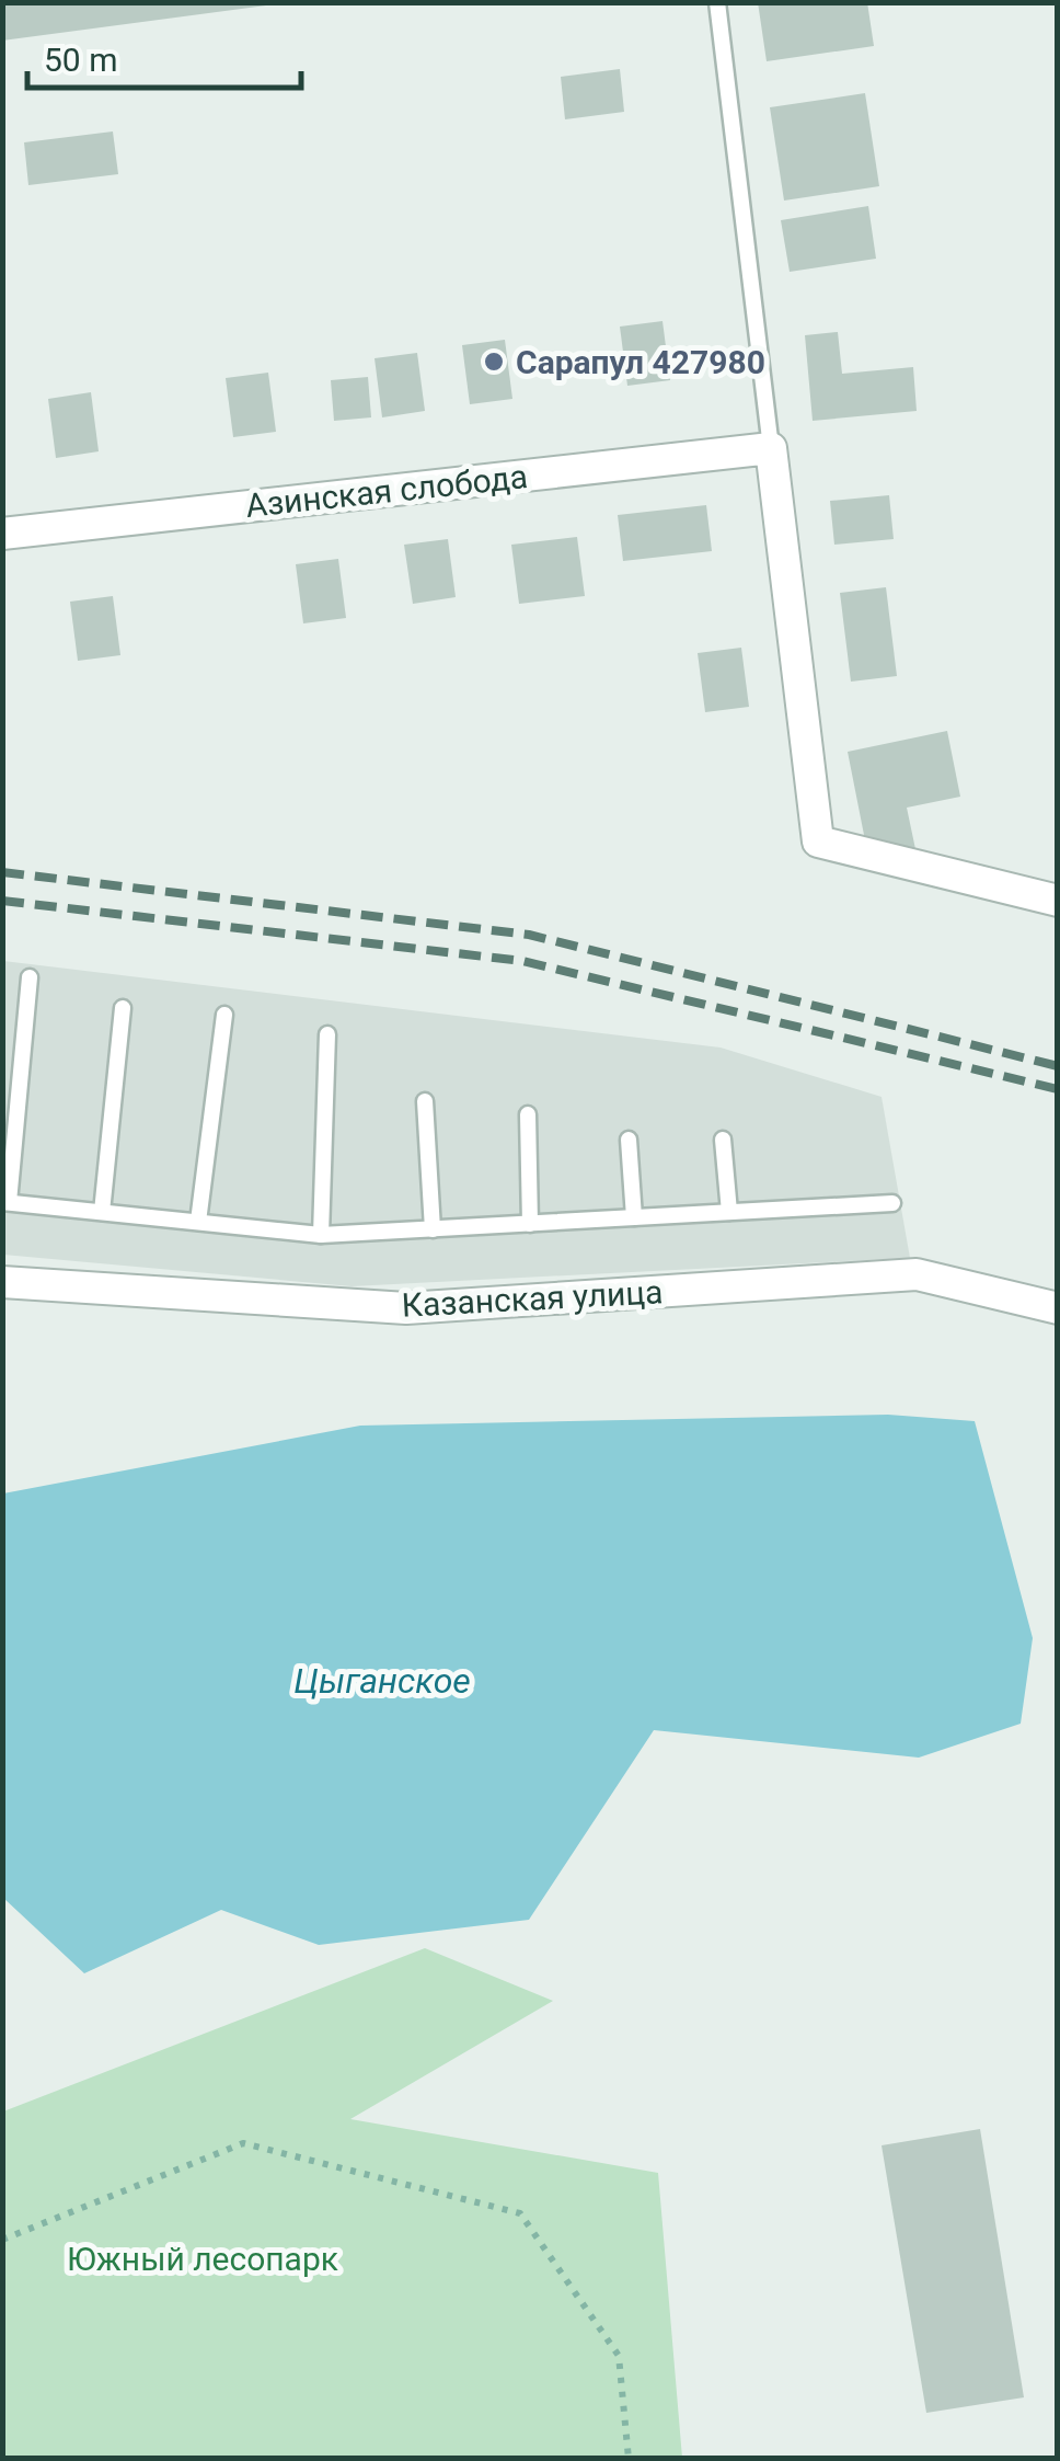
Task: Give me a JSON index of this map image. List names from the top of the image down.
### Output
{
  "streets": {
    "street": ["Азинская слобода", "Казанская улица"]
  },
  "water": ["Цыганское"],
  "parks": ["Южный лесопарк"],
  "places": ["Сарапул 427980"],
  "scale_bar": "50 m"
}
